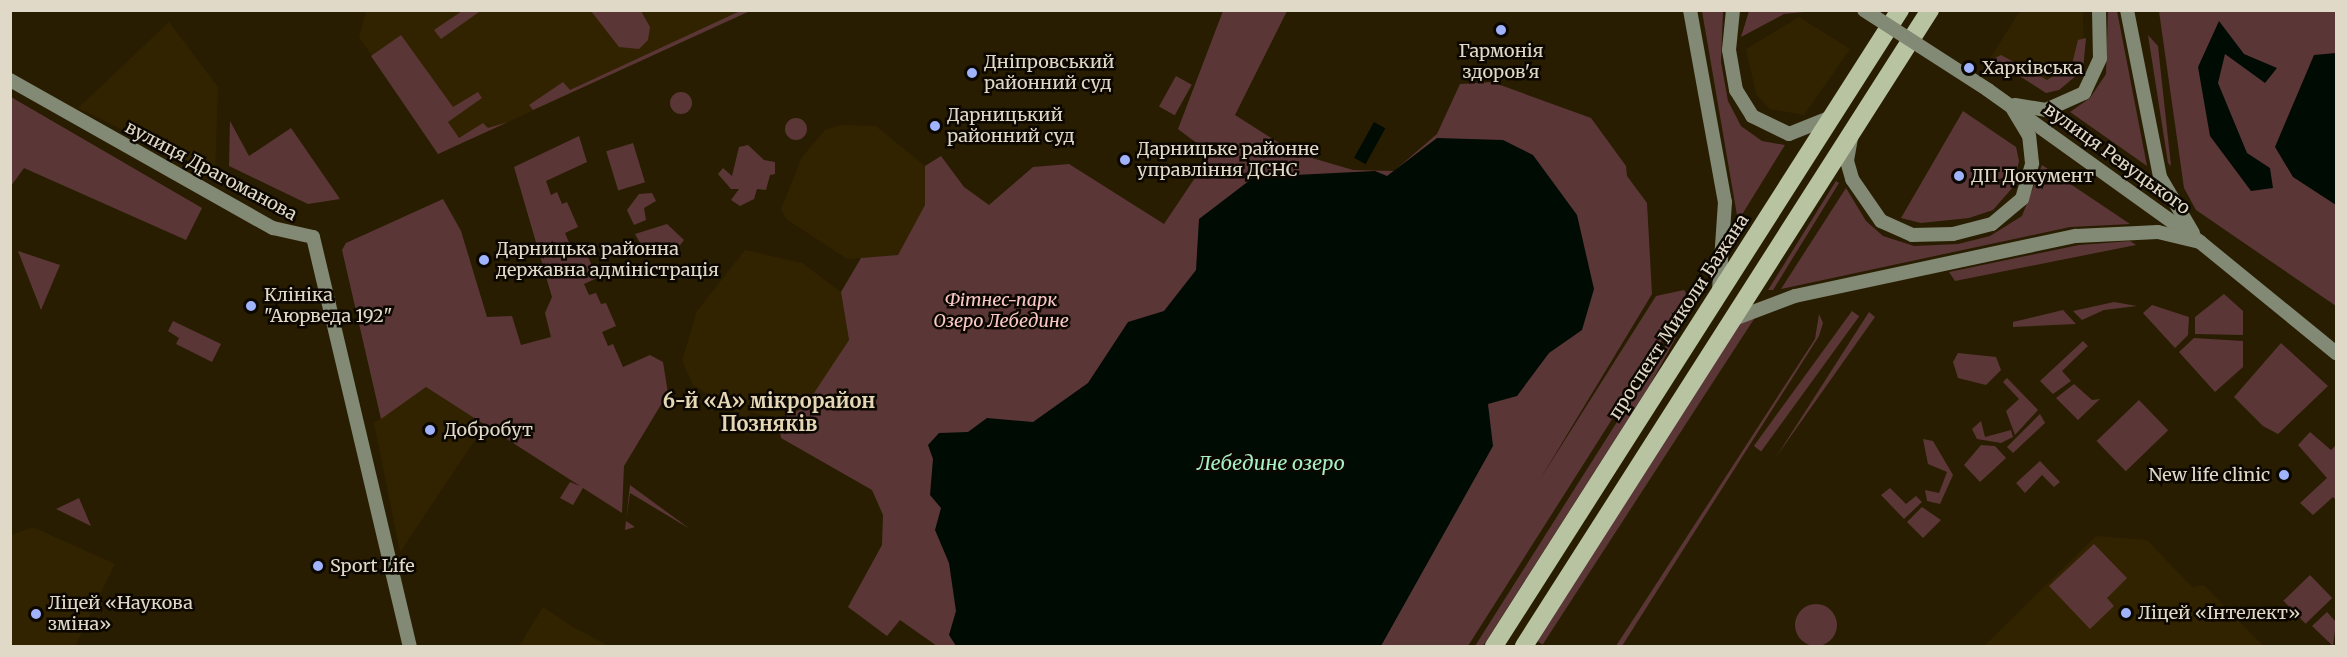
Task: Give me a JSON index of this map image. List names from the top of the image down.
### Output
{
  "streets": {
    "highway": ["проспект Миколи Бажана"],
    "street": ["вулиця Ревуцького", "вулиця Драгоманова"]
  },
  "districts": ["6-й «А» мікрорайон Позняків"],
  "water": ["Лебедине озеро"],
  "parks": ["Фітнес-парк Озеро Лебедине"],
  "places": [
    "Гармонія здоров'я",
    "Харківська",
    "Дніпровський районний суд",
    "Дарницький районний суд",
    "Дарницьке районне управління ДСНС",
    "ДП Документ",
    "Дарницька районна державна адміністрація",
    "Клініка \"Аюрведа 192\"",
    "Добробут",
    "New life clinic",
    "Sport Life",
    "Ліцей «Інтелект»",
    "Ліцей «Наукова зміна»"
  ]
}
